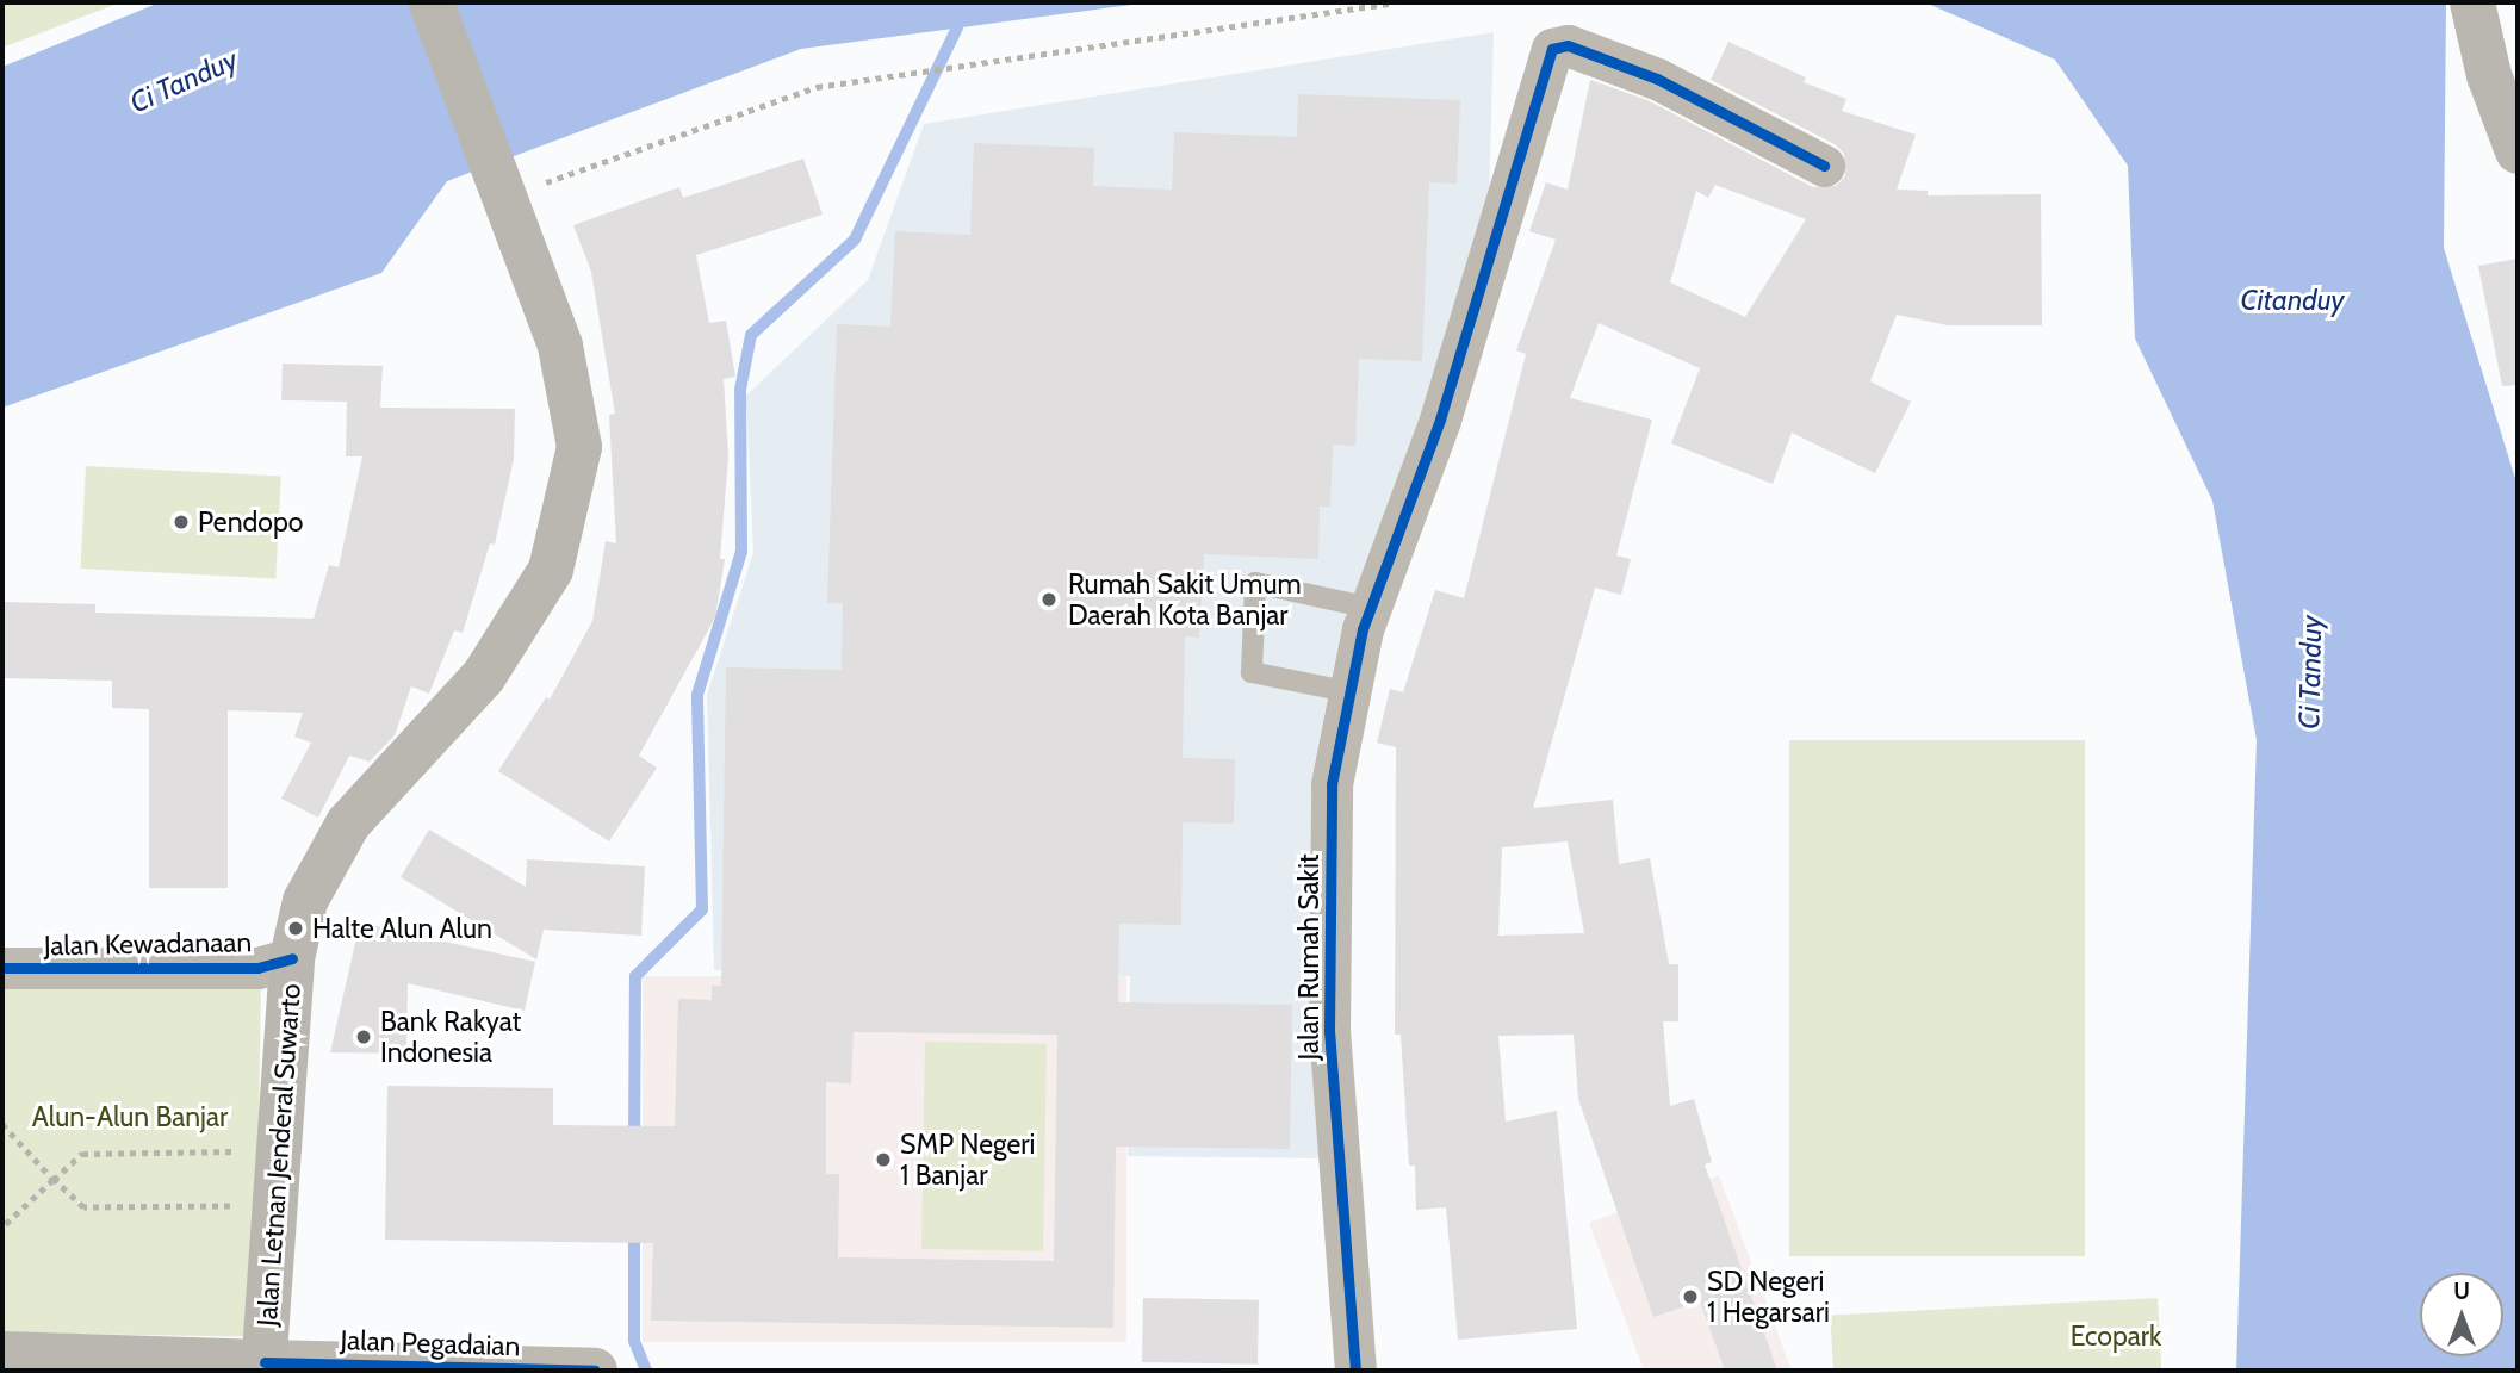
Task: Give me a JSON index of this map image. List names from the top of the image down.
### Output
{
  "streets": {
    "highway": ["Jalan Letnan Jenderal Suwarto"],
    "street": ["Jalan Kewadanaan", "Jalan Rumah Sakit", "Jalan Pegadaian"]
  },
  "crossings": [
    ["Jalan Kewadanaan", "Jalan Letnan Jenderal Suwarto"],
    ["Jalan Letnan Jenderal Suwarto", "Jalan Pegadaian"]
  ],
  "water": ["Ci Tanduy", "Citanduy"],
  "parks": ["Alun-Alun Banjar", "Ecopark"],
  "places": [
    "Pendopo",
    "Rumah Sakit Umum Daerah Kota Banjar",
    "Halte Alun Alun",
    "Bank Rakyat Indonesia",
    "SMP Negeri 1 Banjar",
    "SD Negeri 1 Hegarsari"
  ],
  "north": "top"
}
